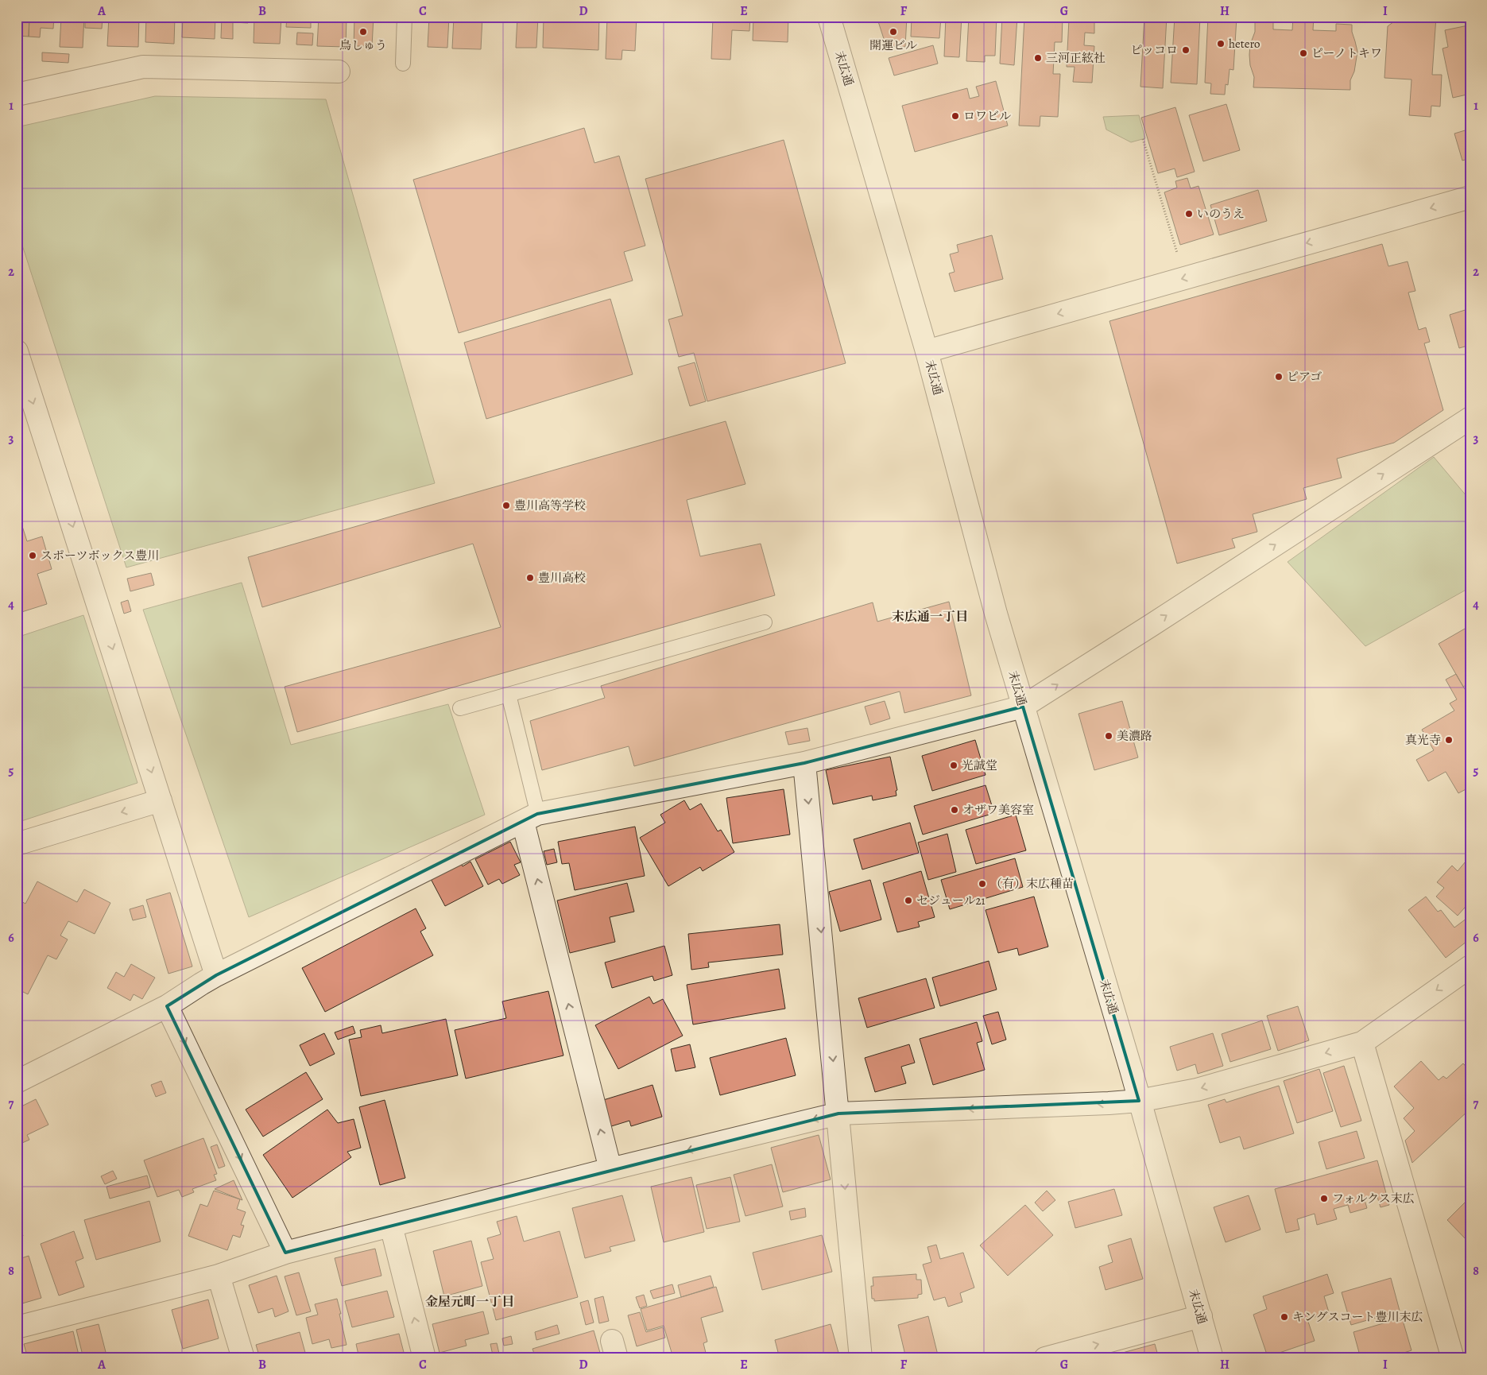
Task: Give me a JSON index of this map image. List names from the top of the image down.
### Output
{
  "streets": {
    "street": ["末広通"]
  },
  "districts": ["末広通一丁目", "金屋元町一丁目"],
  "places": [
    "鳥しゅう",
    "開運ビル",
    "hetero",
    "ピッコロ",
    "ピーノトキワ",
    "三河正絃社",
    "ロワビル",
    "いのうえ",
    "ピアゴ",
    "豊川高等学校",
    "スポーツボックス豊川",
    "豊川高校",
    "美濃路",
    "真光寺",
    "光誠堂",
    "オザワ美容室",
    "（有）末広種苗",
    "セジュール21",
    "フォルクス末広",
    "キングスコート豊川末広"
  ],
  "grid": {
    "columns": [
      "A",
      "B",
      "C",
      "D",
      "E",
      "F",
      "G",
      "H",
      "I"
    ],
    "rows": [
      "1",
      "2",
      "3",
      "4",
      "5",
      "6",
      "7",
      "8"
    ]
  }
}
